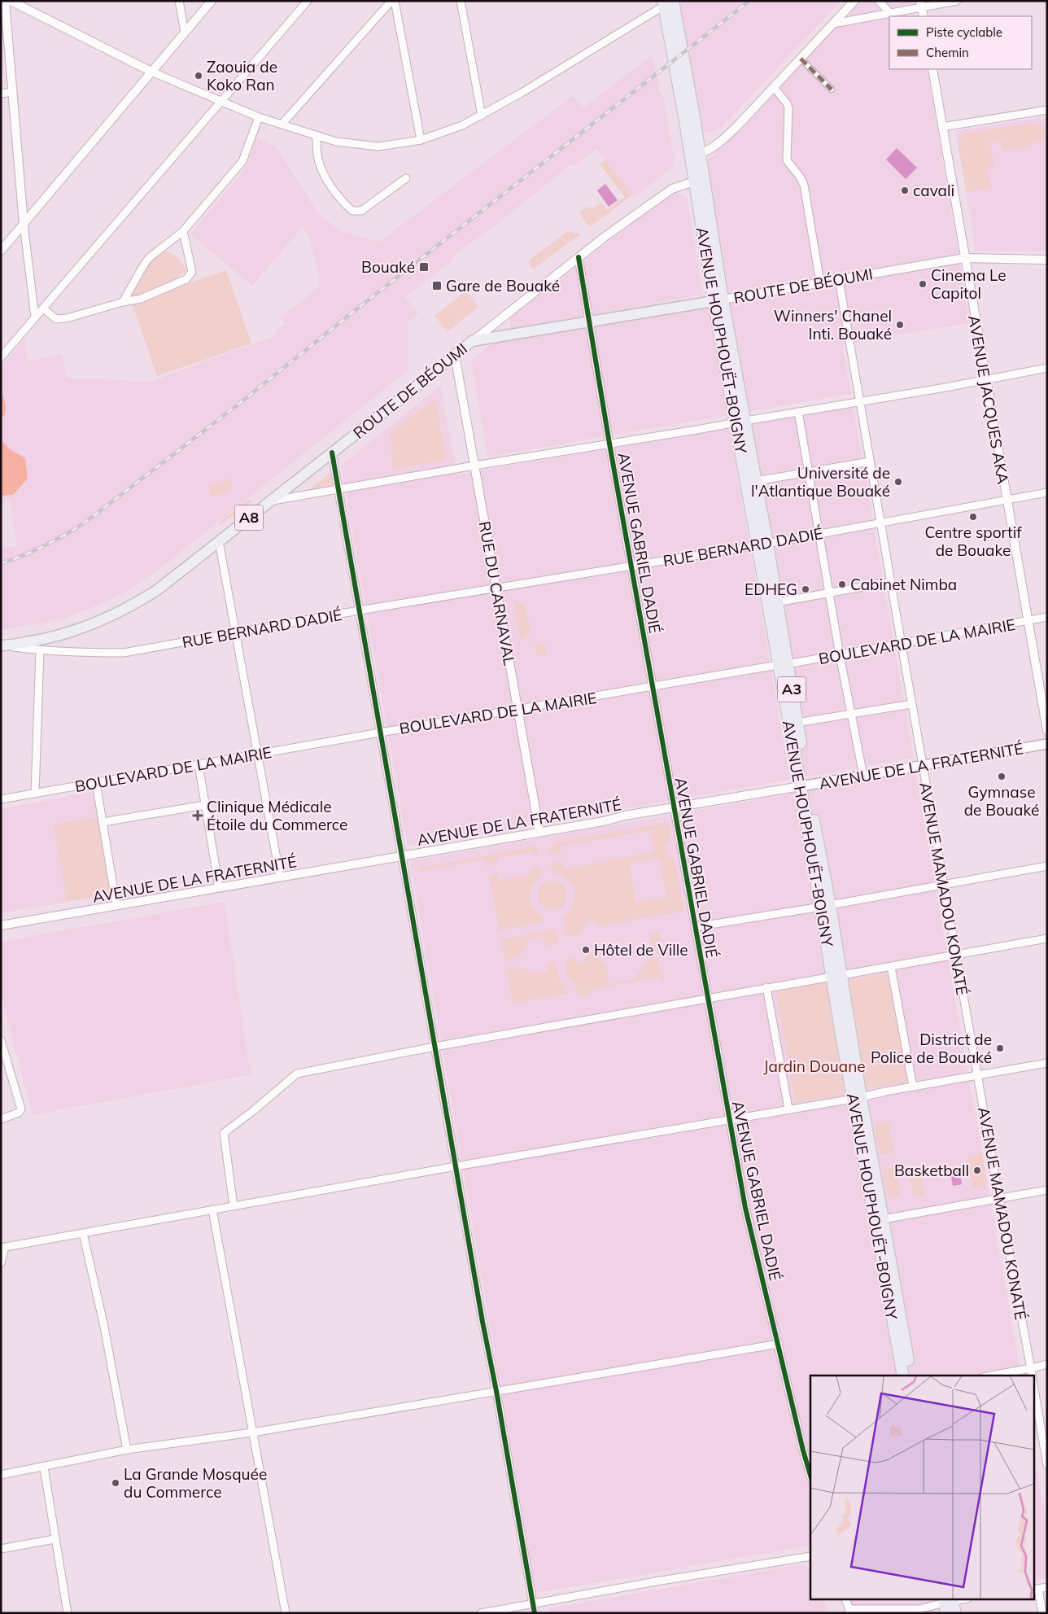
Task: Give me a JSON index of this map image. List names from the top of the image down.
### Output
{
  "streets": {
    "highway": ["AVENUE HOUPHOUËT-BOIGNY", "A3"],
    "main road": ["ROUTE DE BÉOUMI", "A8", "AVENUE DE LA FRATERNITÉ"],
    "street": [
      "AVENUE JACQUES AKA",
      "AVENUE GABRIEL DADIÉ",
      "RUE BERNARD DADIÉ",
      "RUE DU CARNAVAL",
      "BOULEVARD DE LA MAIRIE",
      "AVENUE MAMADOU KONATÉ"
    ]
  },
  "crossings": [
    ["ROUTE DE BÉOUMI", "AVENUE HOUPHOUËT-BOIGNY"],
    ["ROUTE DE BÉOUMI", "AVENUE JACQUES AKA"],
    ["ROUTE DE BÉOUMI", "AVENUE GABRIEL DADIÉ"],
    ["ROUTE DE BÉOUMI", "RUE BERNARD DADIÉ"],
    ["ROUTE DE BÉOUMI", "RUE DU CARNAVAL"],
    ["ROUTE DE BÉOUMI", "AVENUE MAMADOU KONATÉ"],
    ["AVENUE HOUPHOUËT-BOIGNY", "RUE BERNARD DADIÉ"],
    ["AVENUE HOUPHOUËT-BOIGNY", "BOULEVARD DE LA MAIRIE"],
    ["AVENUE HOUPHOUËT-BOIGNY", "AVENUE DE LA FRATERNITÉ"],
    ["AVENUE JACQUES AKA", "RUE BERNARD DADIÉ"],
    ["AVENUE JACQUES AKA", "BOULEVARD DE LA MAIRIE"],
    ["AVENUE GABRIEL DADIÉ", "RUE BERNARD DADIÉ"],
    ["AVENUE GABRIEL DADIÉ", "BOULEVARD DE LA MAIRIE"],
    ["AVENUE GABRIEL DADIÉ", "AVENUE DE LA FRATERNITÉ"],
    ["RUE BERNARD DADIÉ", "RUE DU CARNAVAL"],
    ["RUE BERNARD DADIÉ", "AVENUE MAMADOU KONATÉ"],
    ["RUE DU CARNAVAL", "BOULEVARD DE LA MAIRIE"],
    ["RUE DU CARNAVAL", "AVENUE DE LA FRATERNITÉ"],
    ["BOULEVARD DE LA MAIRIE", "AVENUE MAMADOU KONATÉ"],
    ["AVENUE DE LA FRATERNITÉ", "AVENUE MAMADOU KONATÉ"]
  ],
  "parks": ["Jardin Douane"],
  "places": {
    "other": [
      "Zaouia de Koko Ran",
      "cavali",
      "Cinema Le Capitol",
      "Winners' Chanel Inti. Bouaké",
      "Université de l'Atlantique Bouaké",
      "Centre sportif de Bouake",
      "Cabinet Nimba",
      "EDHEG",
      "Gymnase de Bouaké",
      "Hôtel de Ville",
      "District de Police de Bouaké",
      "Basketball",
      "La Grande Mosquée du Commerce"
    ],
    "transit": ["Bouaké", "Gare de Bouaké"],
    "health": ["Clinique Médicale Étoile du Commerce"]
  },
  "legend": ["Piste cyclable", "Chemin"]
}
